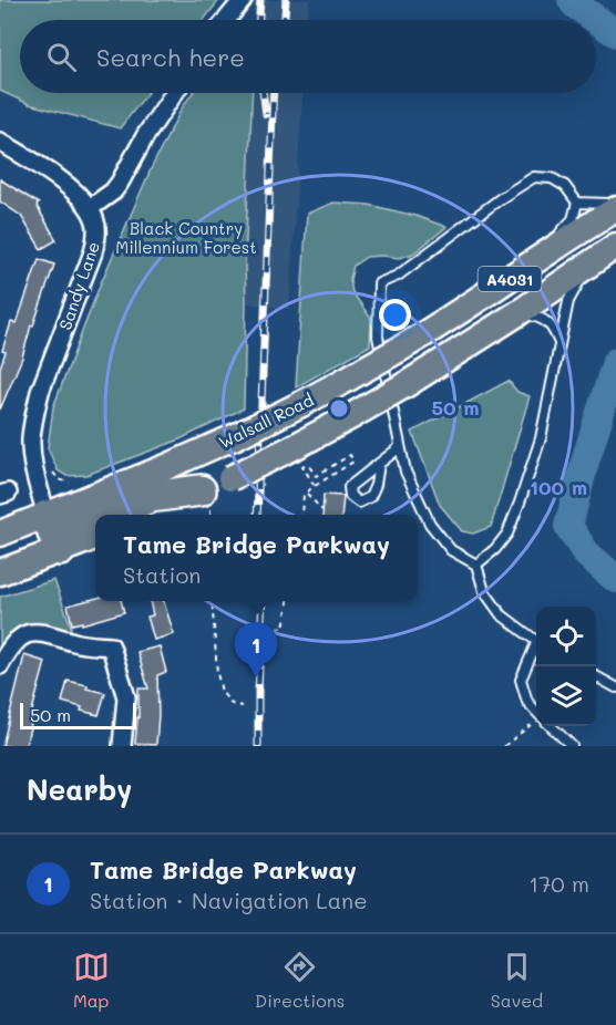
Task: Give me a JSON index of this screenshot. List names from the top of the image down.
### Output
{
  "streets": {
    "main road": ["A4031", "Walsall Road"],
    "street": ["Sandy Lane"]
  },
  "crossings": [
    ["Sandy Lane", "Walsall Road"]
  ],
  "parks": ["Black Country Millennium Forest"],
  "scale_bar": "50 m",
  "page": {
    "search": "Search here",
    "popup": ["Tame Bridge Parkway", "Station"],
    "pins": "1",
    "scale": "50 m",
    "heading": "Nearby",
    "list": [
      {
        "mark": "1",
        "name": "Tame Bridge Parkway",
        "note": "Station · Navigation Lane",
        "value": "170 m"
      }
    ],
    "nav": ["Map", "Directions", "Saved"]
  },
  "rings": ["50 m", "100 m"]
}
